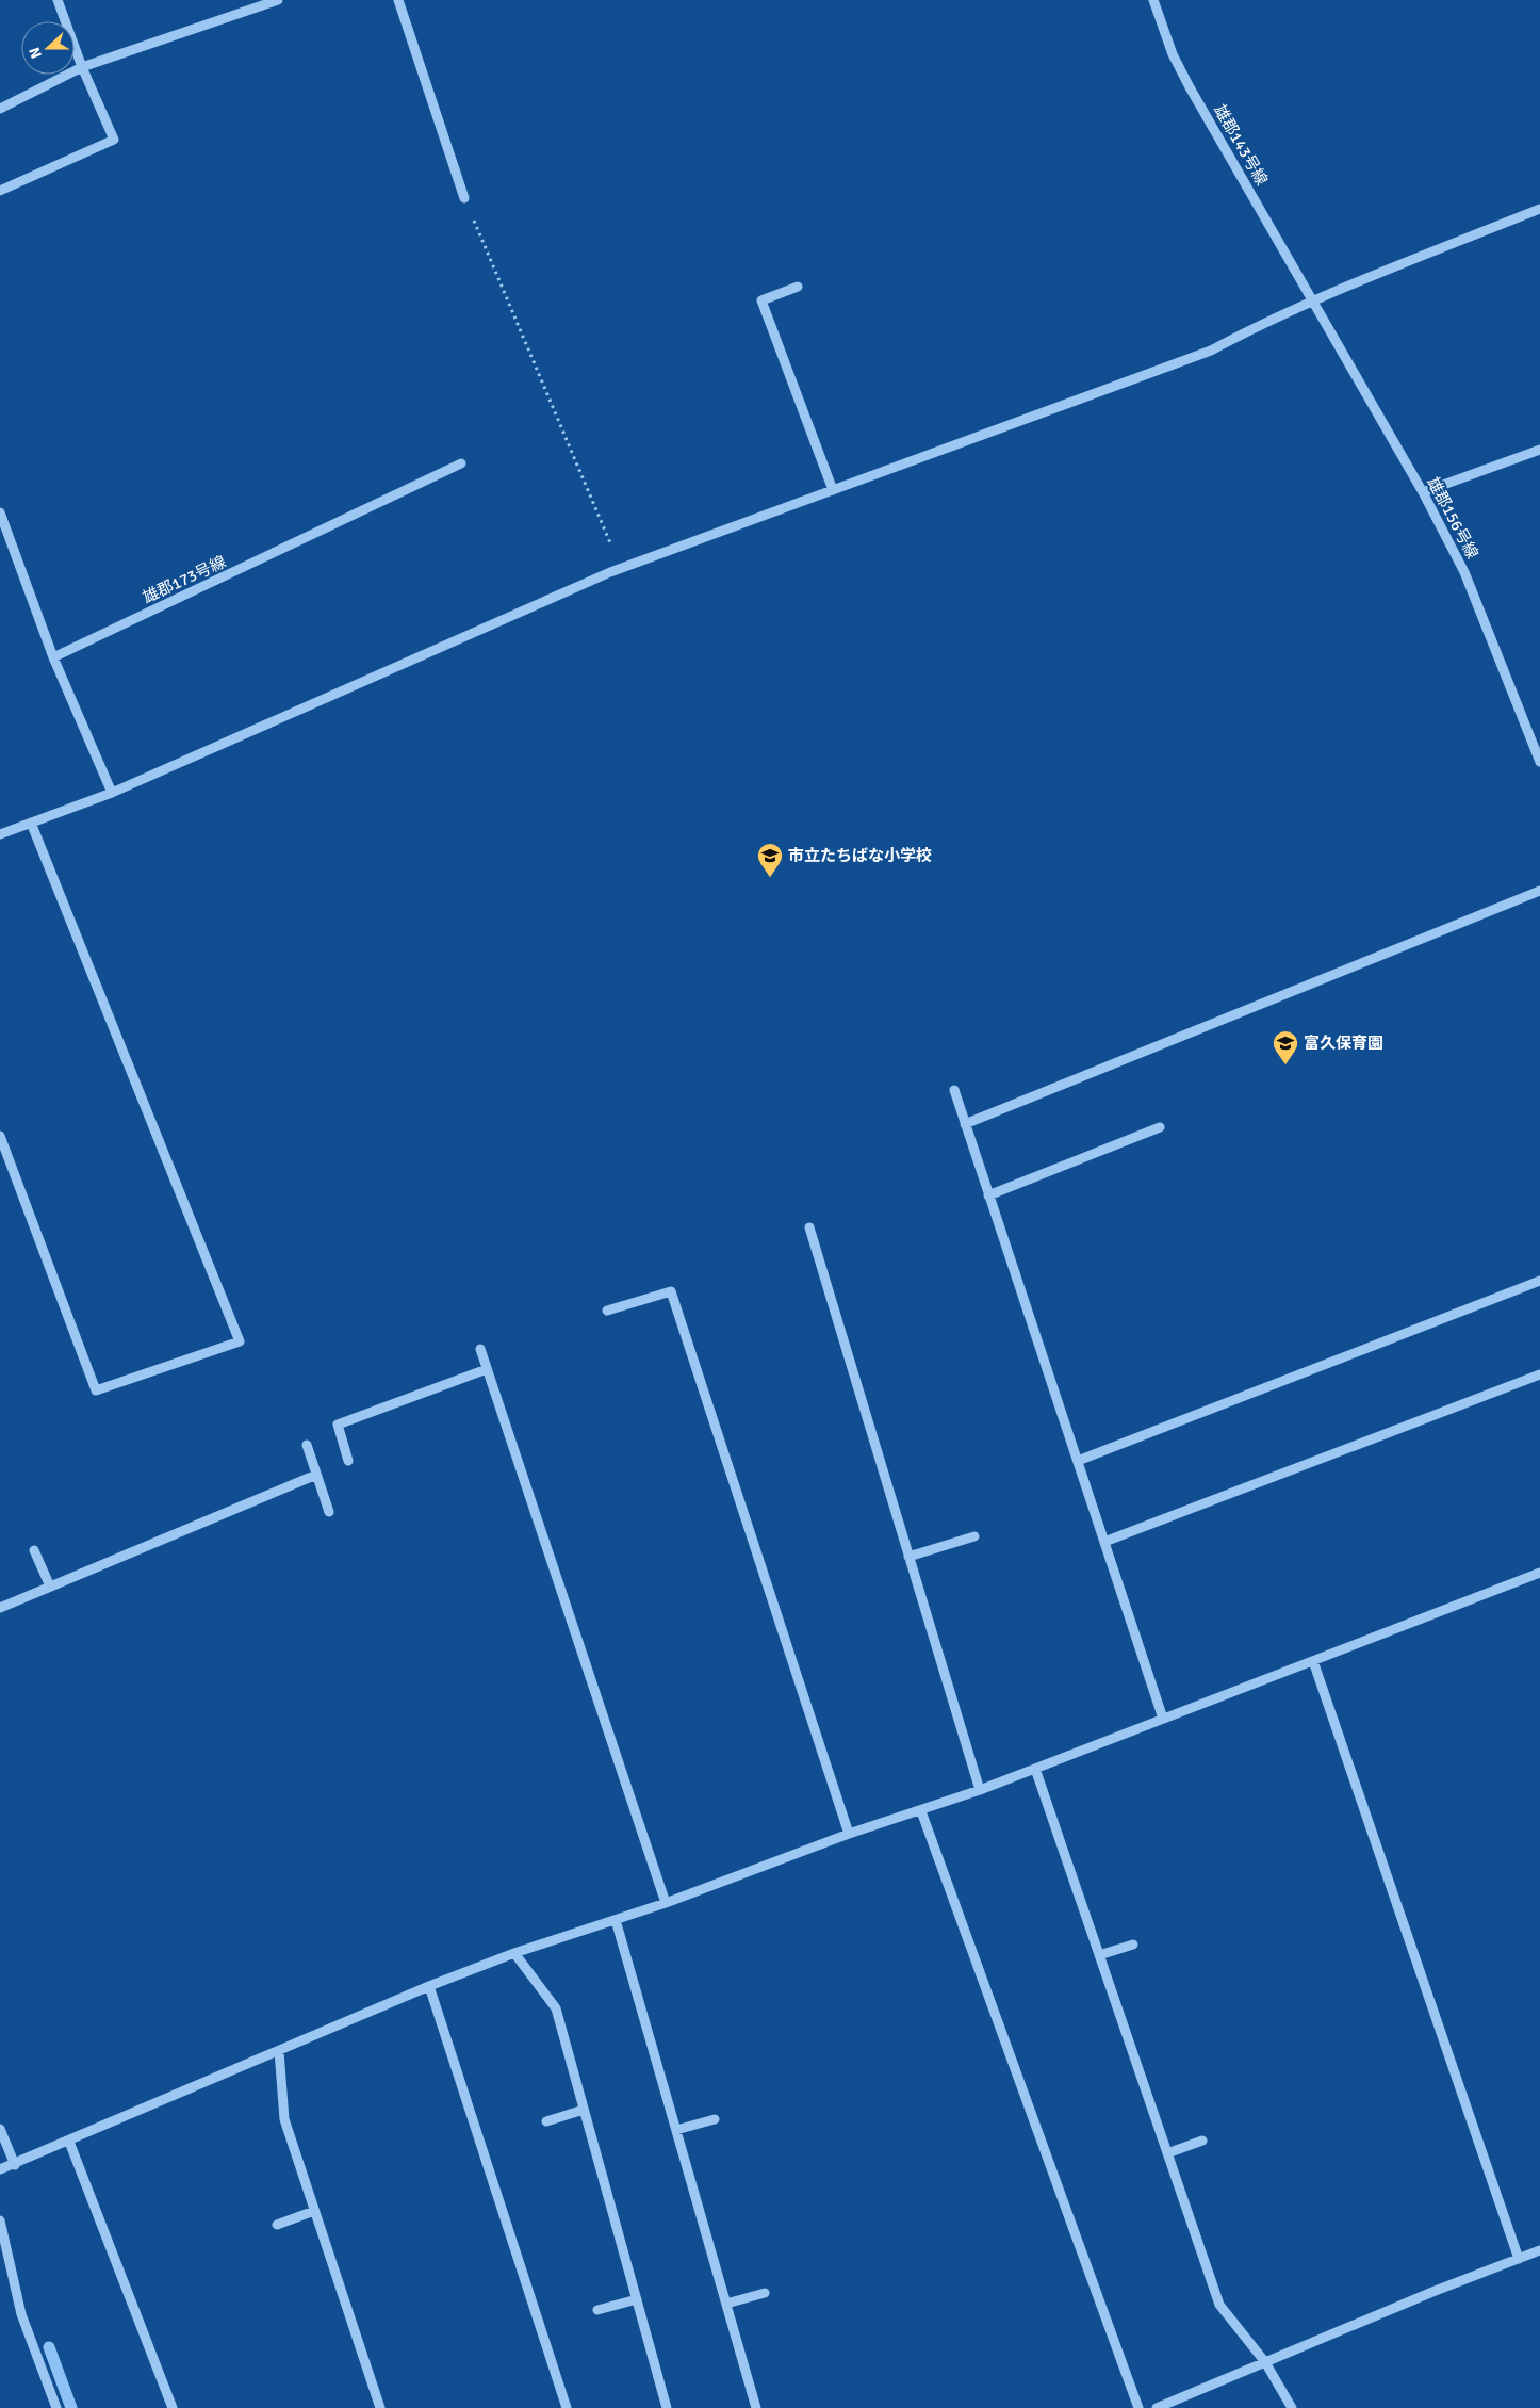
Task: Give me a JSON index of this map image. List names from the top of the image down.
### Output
{
  "streets": {
    "street": ["雄郡143号線", "雄郡156号線", "雄郡173号線"]
  },
  "crossings": [
    ["雄郡143号線", "雄郡156号線"]
  ],
  "places": {
    "school or university": ["市立たちばな小学校", "富久保育園"]
  },
  "north": "left"
}
